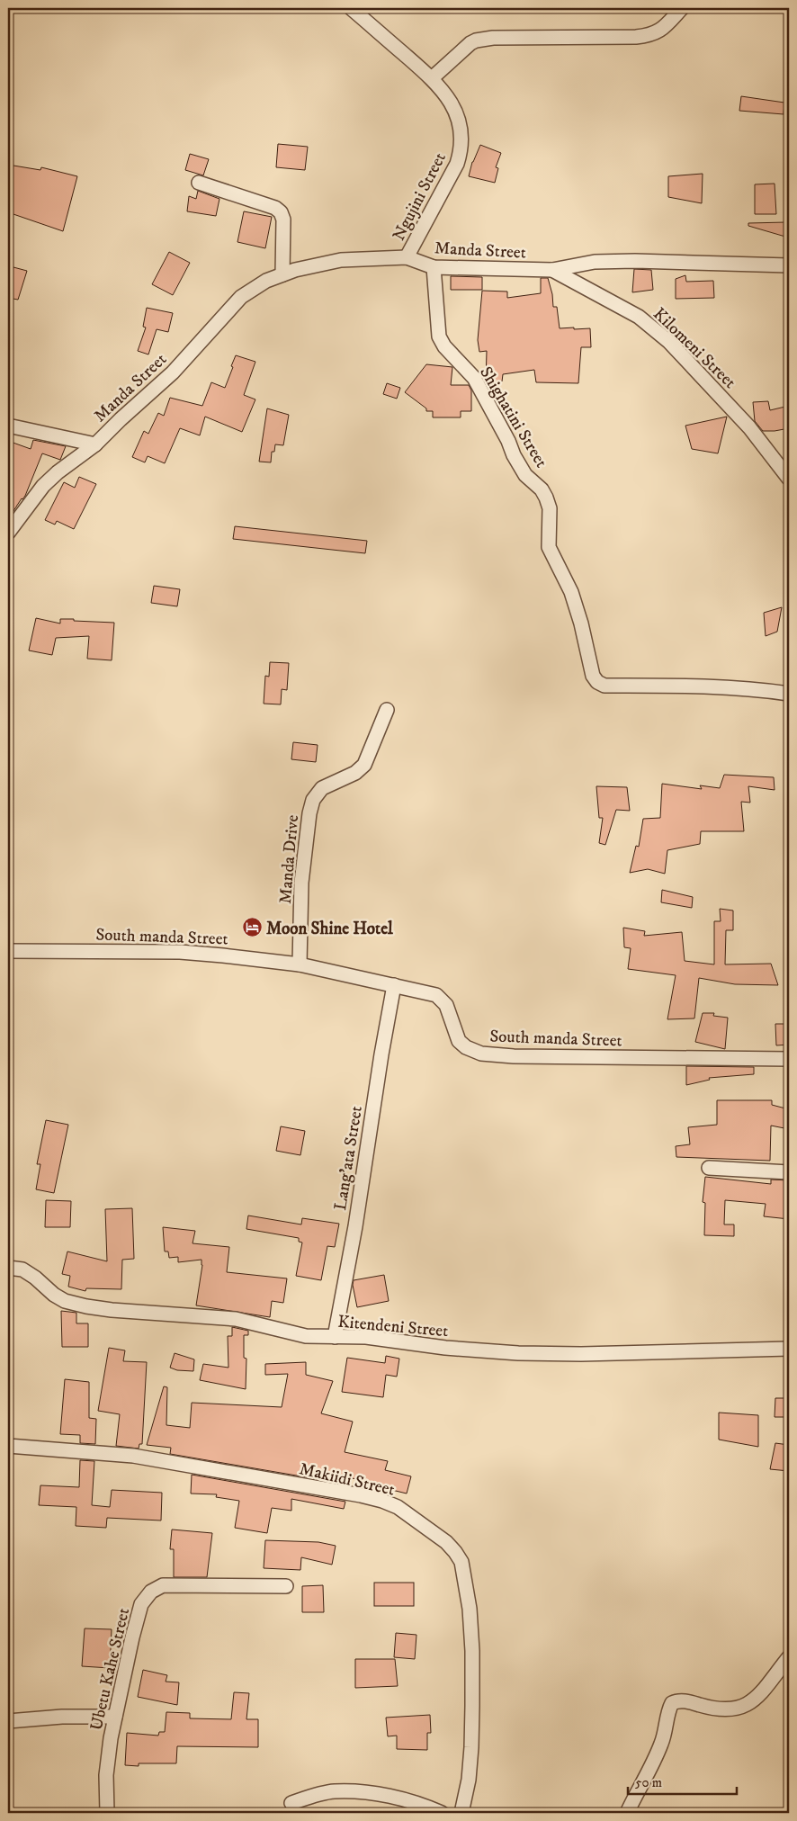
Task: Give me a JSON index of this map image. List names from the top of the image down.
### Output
{
  "streets": {
    "street": [
      "Ngujini Street",
      "Manda Street",
      "Kilomeni Street",
      "Shighatini Street",
      "Manda Drive",
      "South manda Street",
      "Lang'ata Street",
      "Kitendeni Street",
      "Makiidi Street",
      "Ubetu Kahe Street"
    ]
  },
  "crossings": [
    ["Ngujini Street", "Manda Street"],
    ["Manda Street", "Kilomeni Street"],
    ["Manda Street", "Shighatini Street"],
    ["Manda Drive", "South manda Street"],
    ["South manda Street", "Lang'ata Street"],
    ["Lang'ata Street", "Kitendeni Street"]
  ],
  "places": {
    "hotel": ["Moon Shine Hotel"]
  },
  "scale_bar": "50 m"
}
